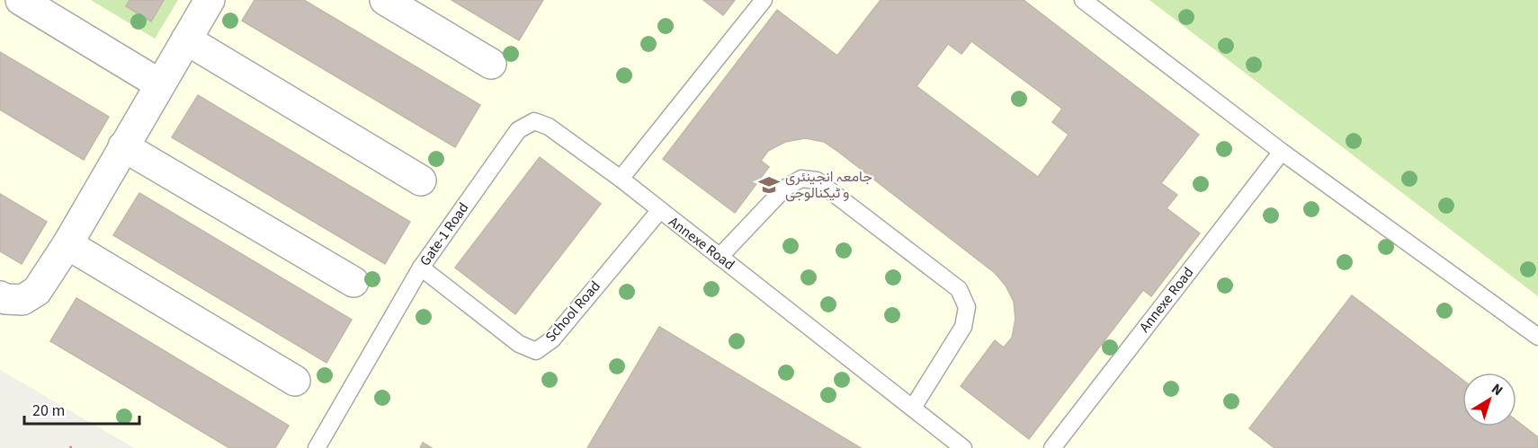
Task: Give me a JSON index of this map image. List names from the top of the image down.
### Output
{
  "streets": {
    "lane": ["Gate-1 Road", "Annexe Road", "School Road"]
  },
  "crossings": [
    ["Gate-1 Road", "Annexe Road"],
    ["Gate-1 Road", "School Road"],
    ["Annexe Road", "School Road"]
  ],
  "places": {
    "school or university": ["جامعہ انجینئری و ٹیکنالوجی"]
  },
  "scale_bar": "20 m",
  "north": "top right"
}
